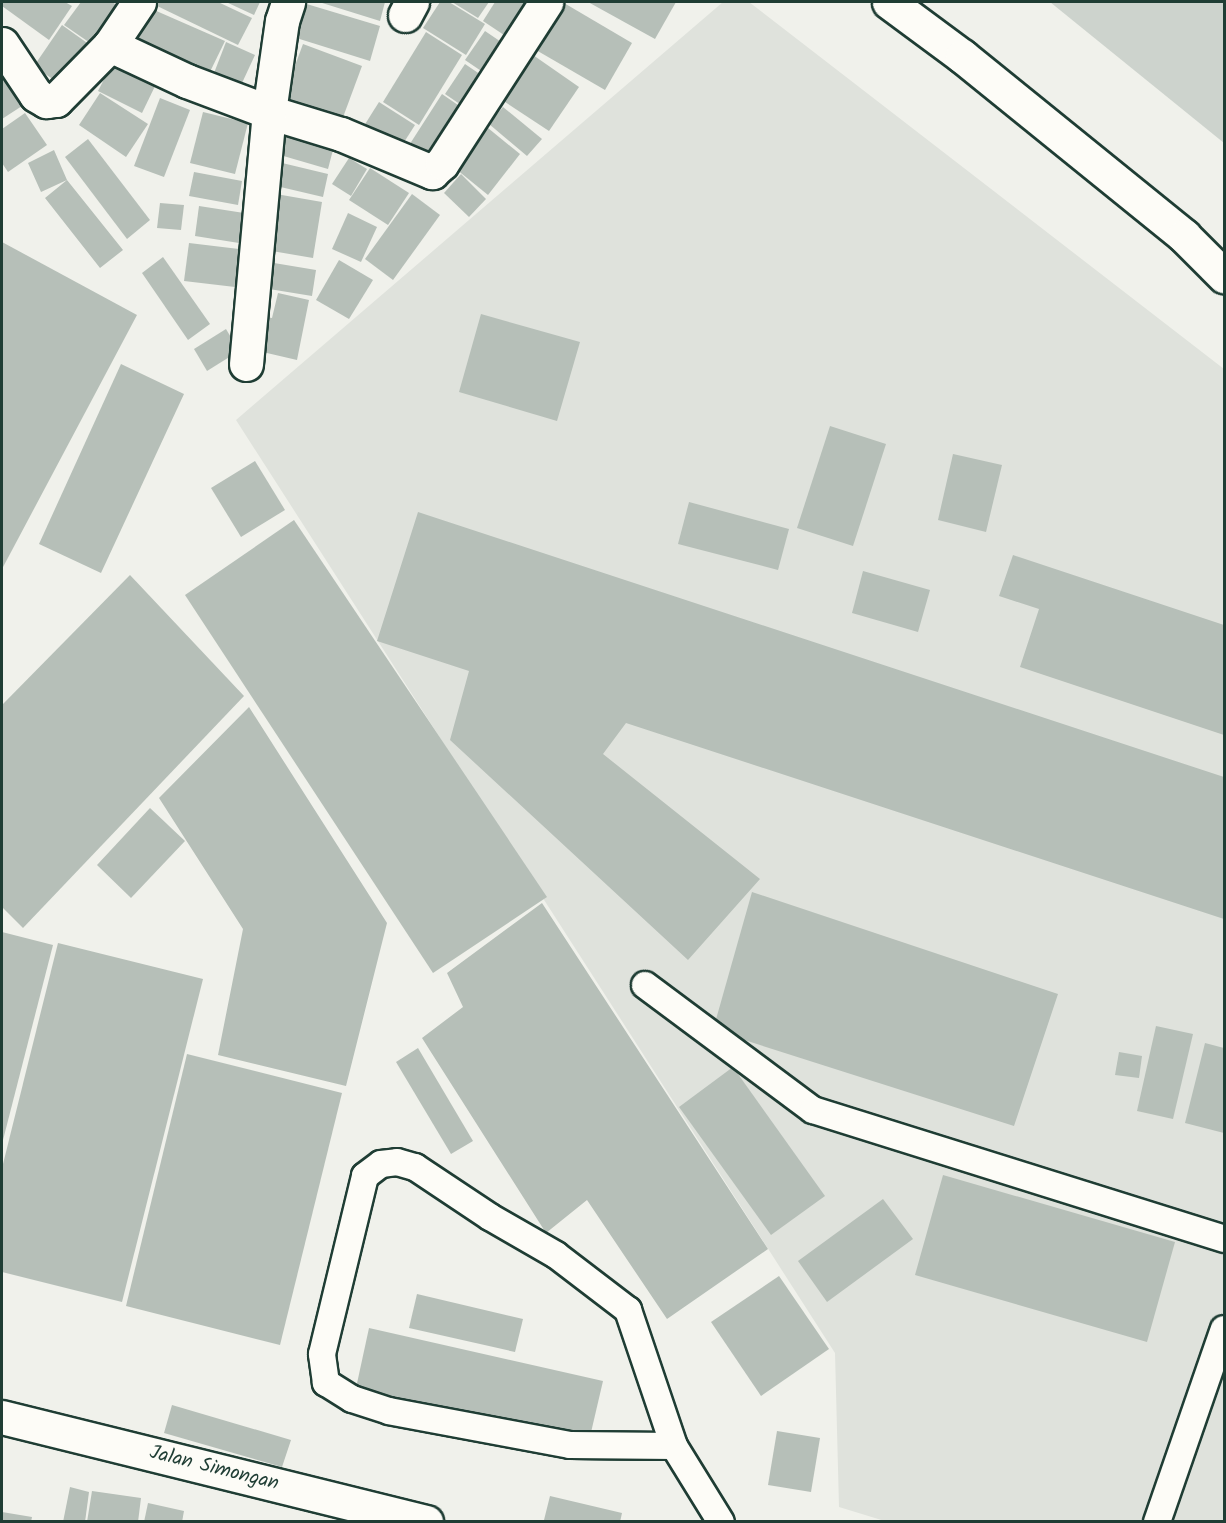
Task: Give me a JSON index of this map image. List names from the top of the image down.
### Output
{
  "streets": {
    "street": ["Jalan Simongan"]
  }
}
